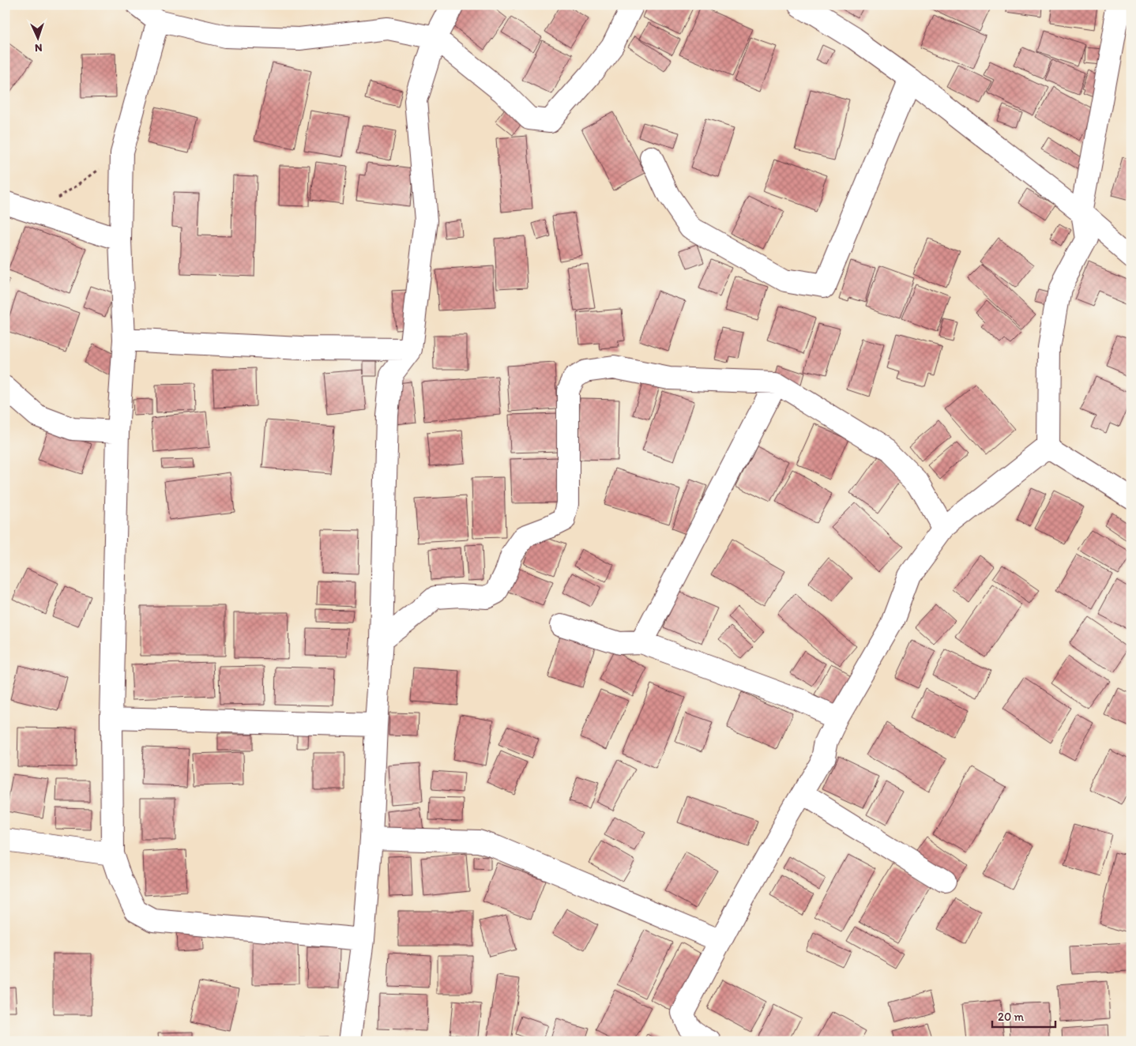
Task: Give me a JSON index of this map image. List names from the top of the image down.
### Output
{
  "scale_bar": "20 m",
  "north": "bottom"
}
